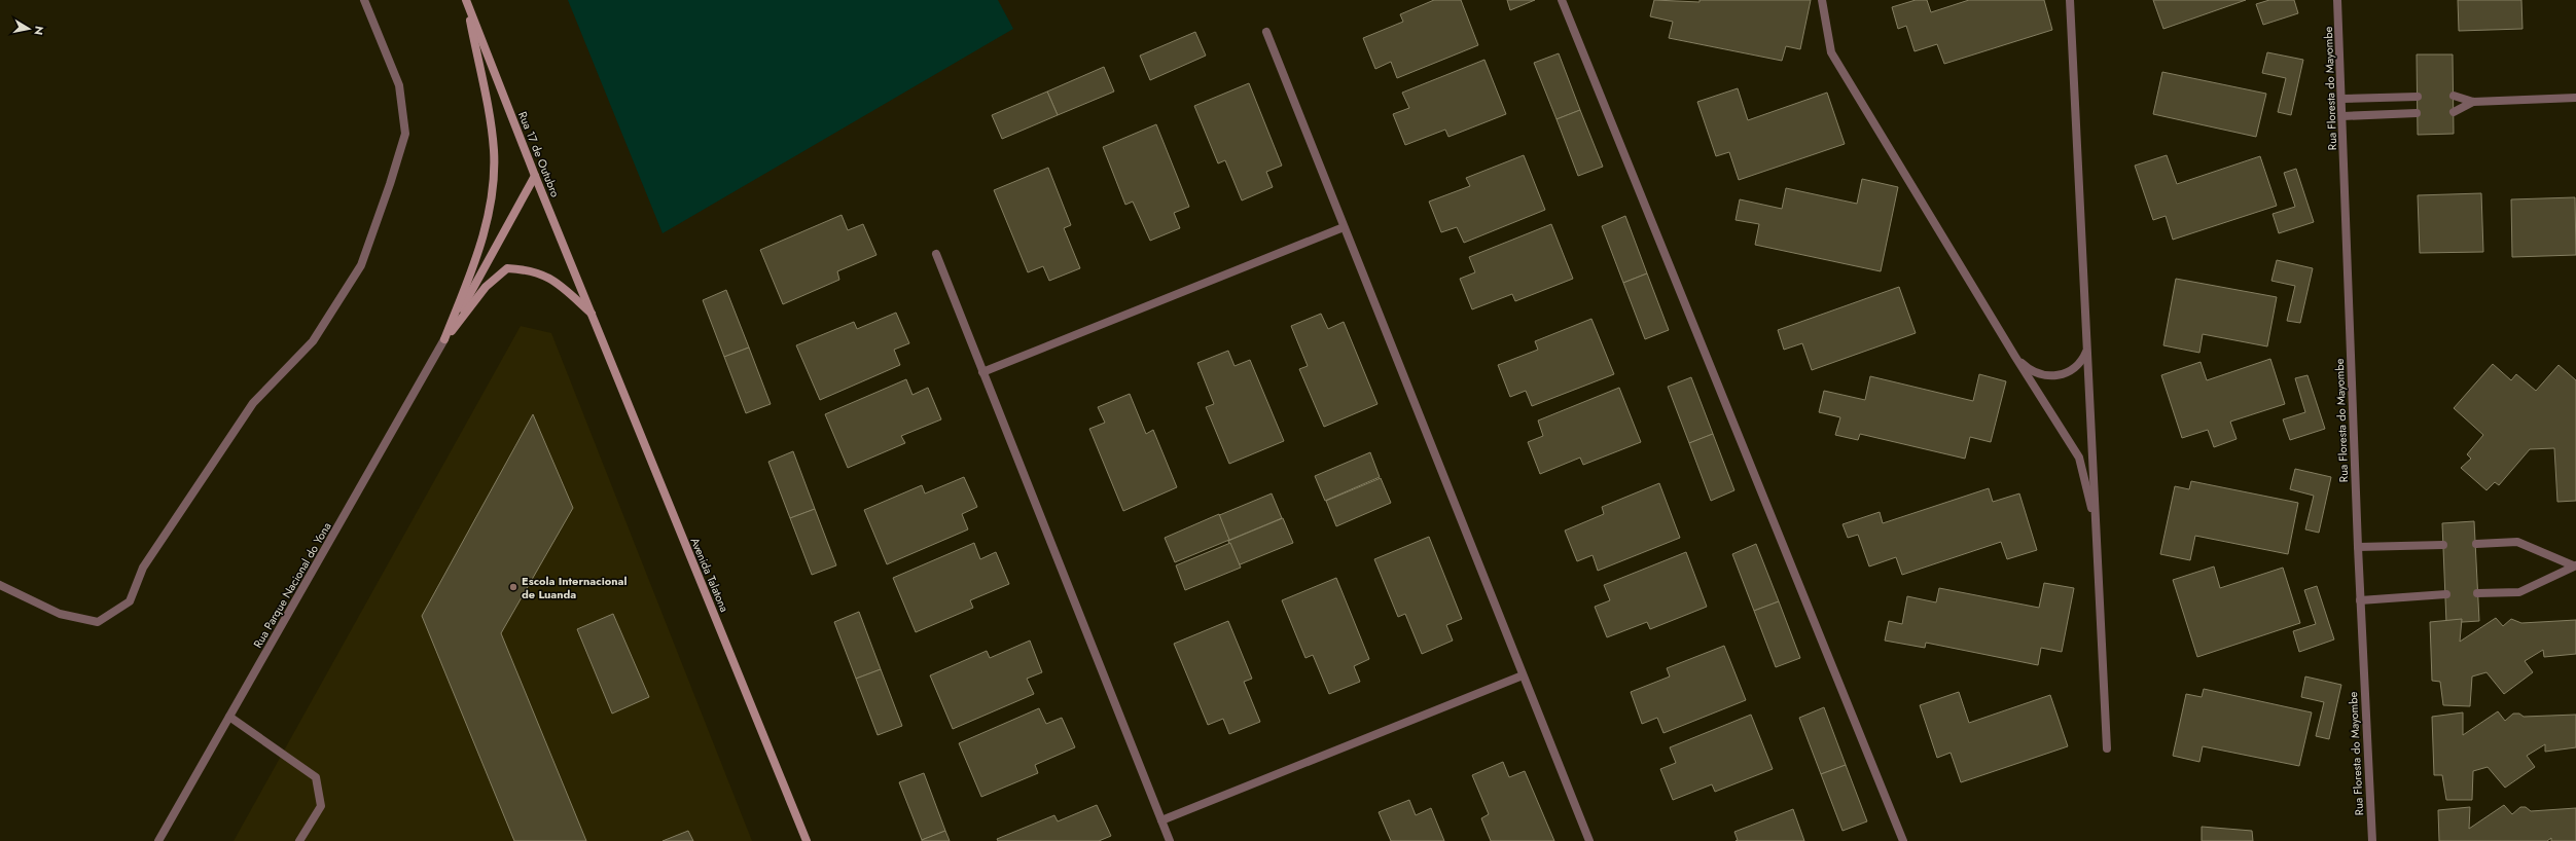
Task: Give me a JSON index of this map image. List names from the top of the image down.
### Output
{
  "streets": {
    "main road": ["Rua 17 de Outubro", "Avenida Talatona"],
    "street": ["Rua Floresta do Mayombe", "Rua Parque Nacional do Yona"]
  },
  "crossings": [
    ["Rua 17 de Outubro", "Avenida Talatona"]
  ],
  "places": ["Escola Internacional de Luanda"],
  "north": "right"
}
